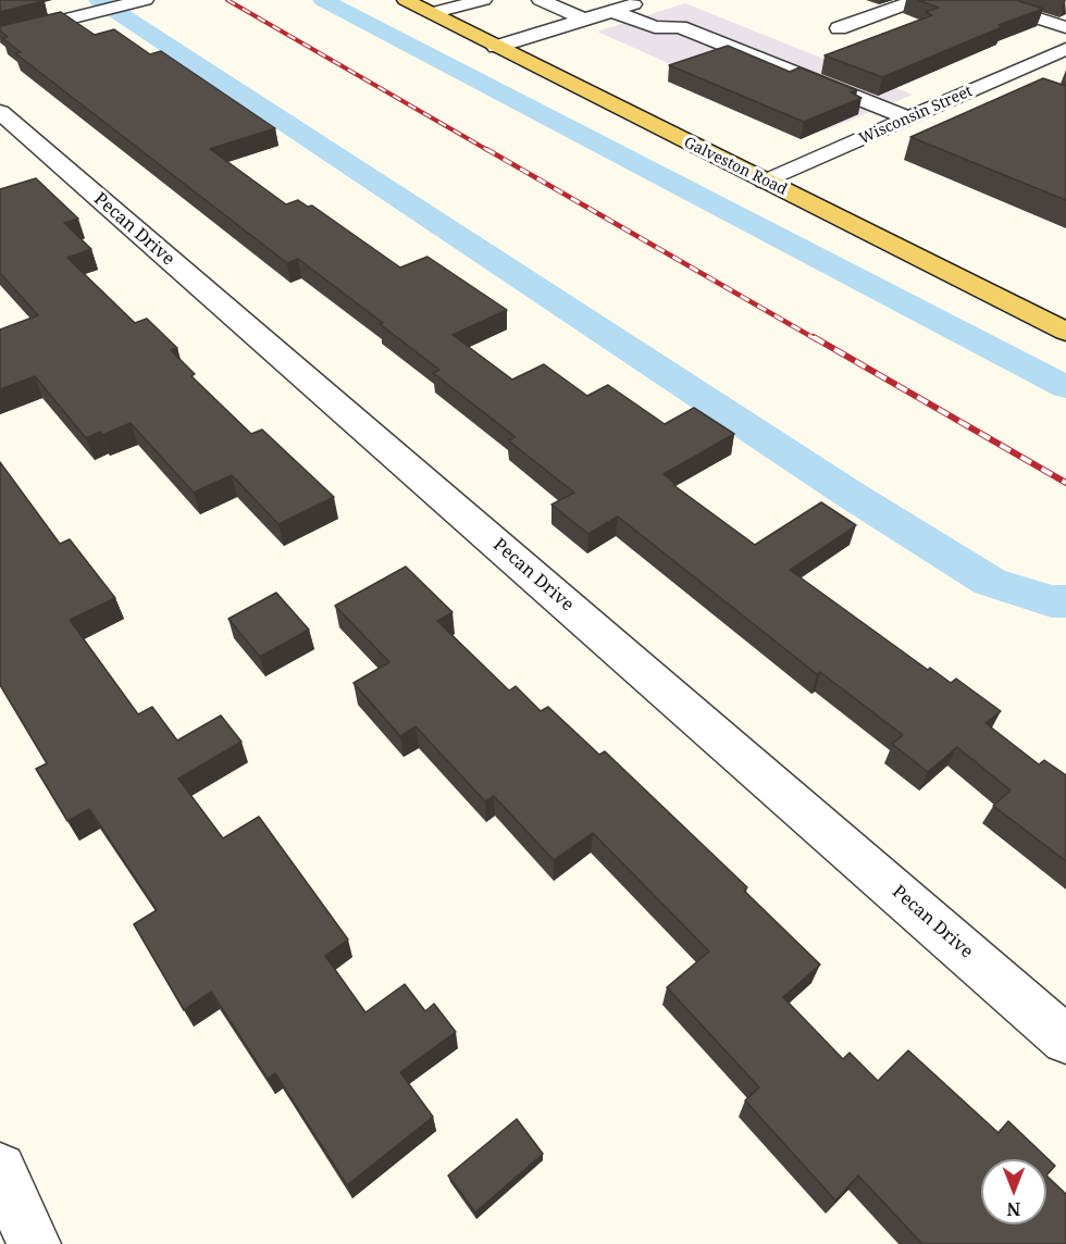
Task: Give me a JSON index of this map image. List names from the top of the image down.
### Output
{
  "streets": {
    "main road": ["Galveston Road"],
    "street": ["Wisconsin Street", "Pecan Drive"]
  },
  "crossings": [
    ["Wisconsin Street", "Galveston Road"]
  ],
  "north": "bottom"
}
